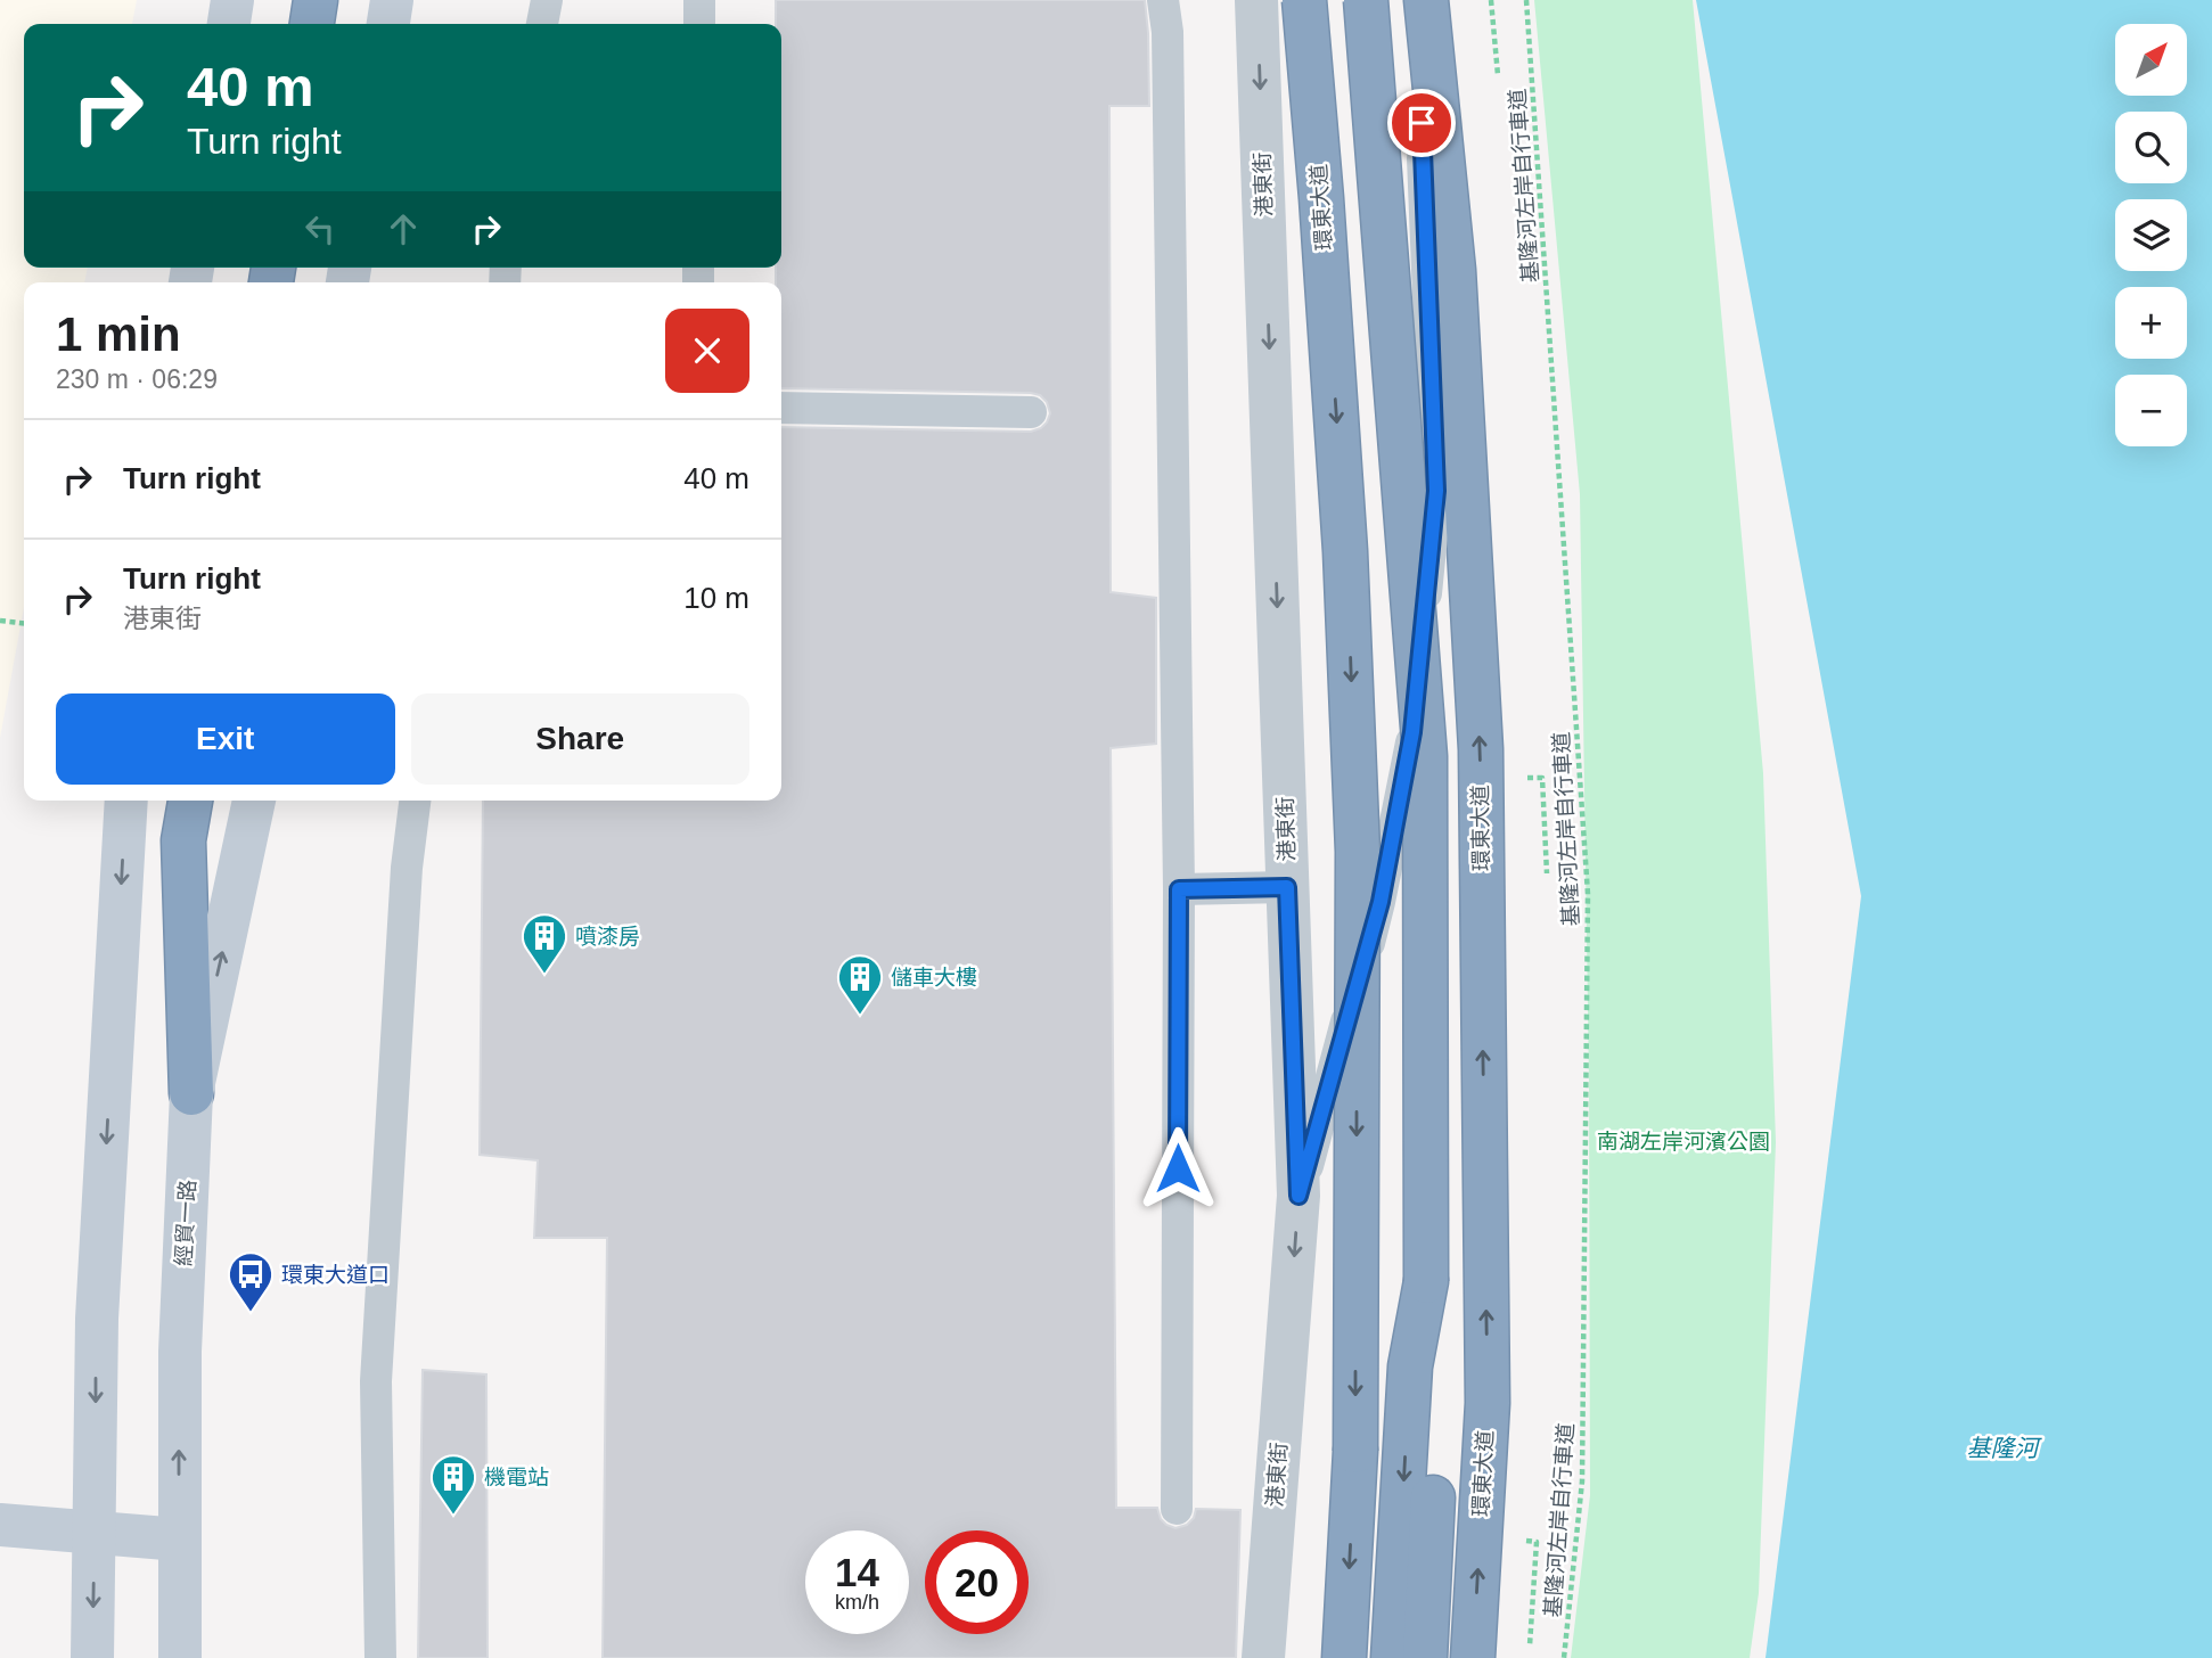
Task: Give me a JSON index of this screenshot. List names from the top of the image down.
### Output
{
  "streets": {
    "highway": ["環東大道"],
    "street": ["港東街", "經貿一路"],
    "path": ["基隆河左岸自行車道"]
  },
  "one_way": ["港東街"],
  "water": ["基隆河"],
  "parks": ["南湖左岸河濱公園"],
  "places": {
    "building": ["噴漆房", "儲車大樓", "機電站"],
    "bus stop": ["環東大道口"]
  },
  "north": "top right",
  "page": {
    "map_buttons": ["+", "−"],
    "turn": ["40 m", "Turn right"],
    "heading": ["1 min", "230 m · 06:29"],
    "list": [
      {
        "name": "Turn right",
        "value": "40 m"
      },
      {
        "name": "Turn right",
        "note": "港東街",
        "value": "10 m"
      }
    ],
    "buttons": ["Exit", "Share"],
    "speed": "14 km/h",
    "limit": "20"
  }
}
